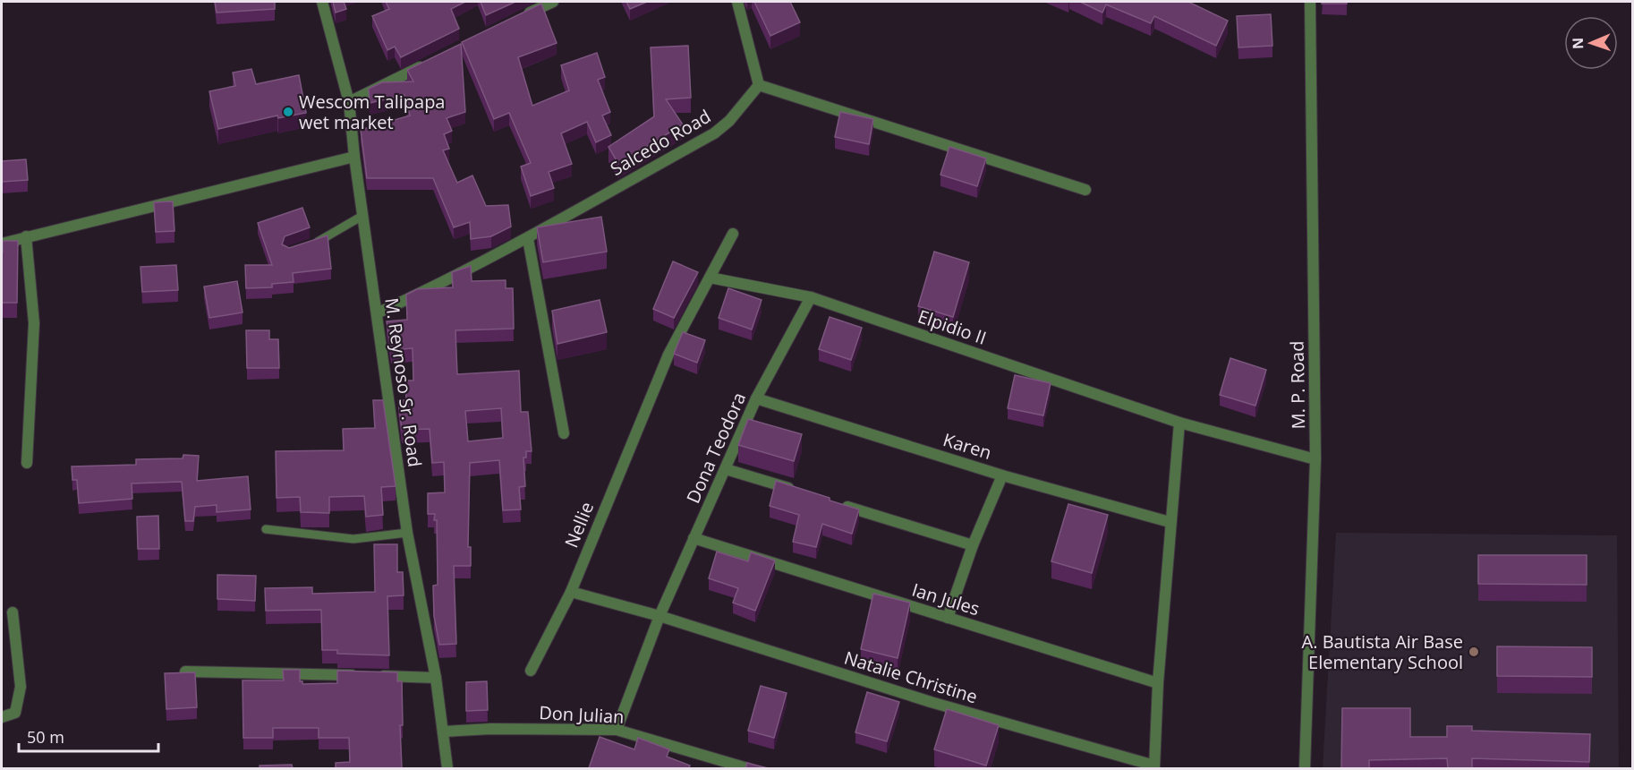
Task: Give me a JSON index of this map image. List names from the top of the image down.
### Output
{
  "streets": {
    "street": [
      "Salcedo Road",
      "Elpidio II",
      "M. Reynoso Sr. Road",
      "M. P. Road",
      "Karen",
      "Dona Teodora",
      "Nellie",
      "Ian Jules",
      "Natalie Christine",
      "Don Julian"
    ]
  },
  "crossings": [
    ["Salcedo Road", "M. Reynoso Sr. Road"],
    ["Elpidio II", "M. P. Road"],
    ["Elpidio II", "Dona Teodora"],
    ["Elpidio II", "Nellie"],
    ["M. Reynoso Sr. Road", "Don Julian"],
    ["Karen", "Dona Teodora"],
    ["Dona Teodora", "Ian Jules"],
    ["Dona Teodora", "Natalie Christine"]
  ],
  "places": ["Wescom Talipapa wet market", "A. Bautista Air Base Elementary School"],
  "scale_bar": "50 m",
  "north": "left"
}
